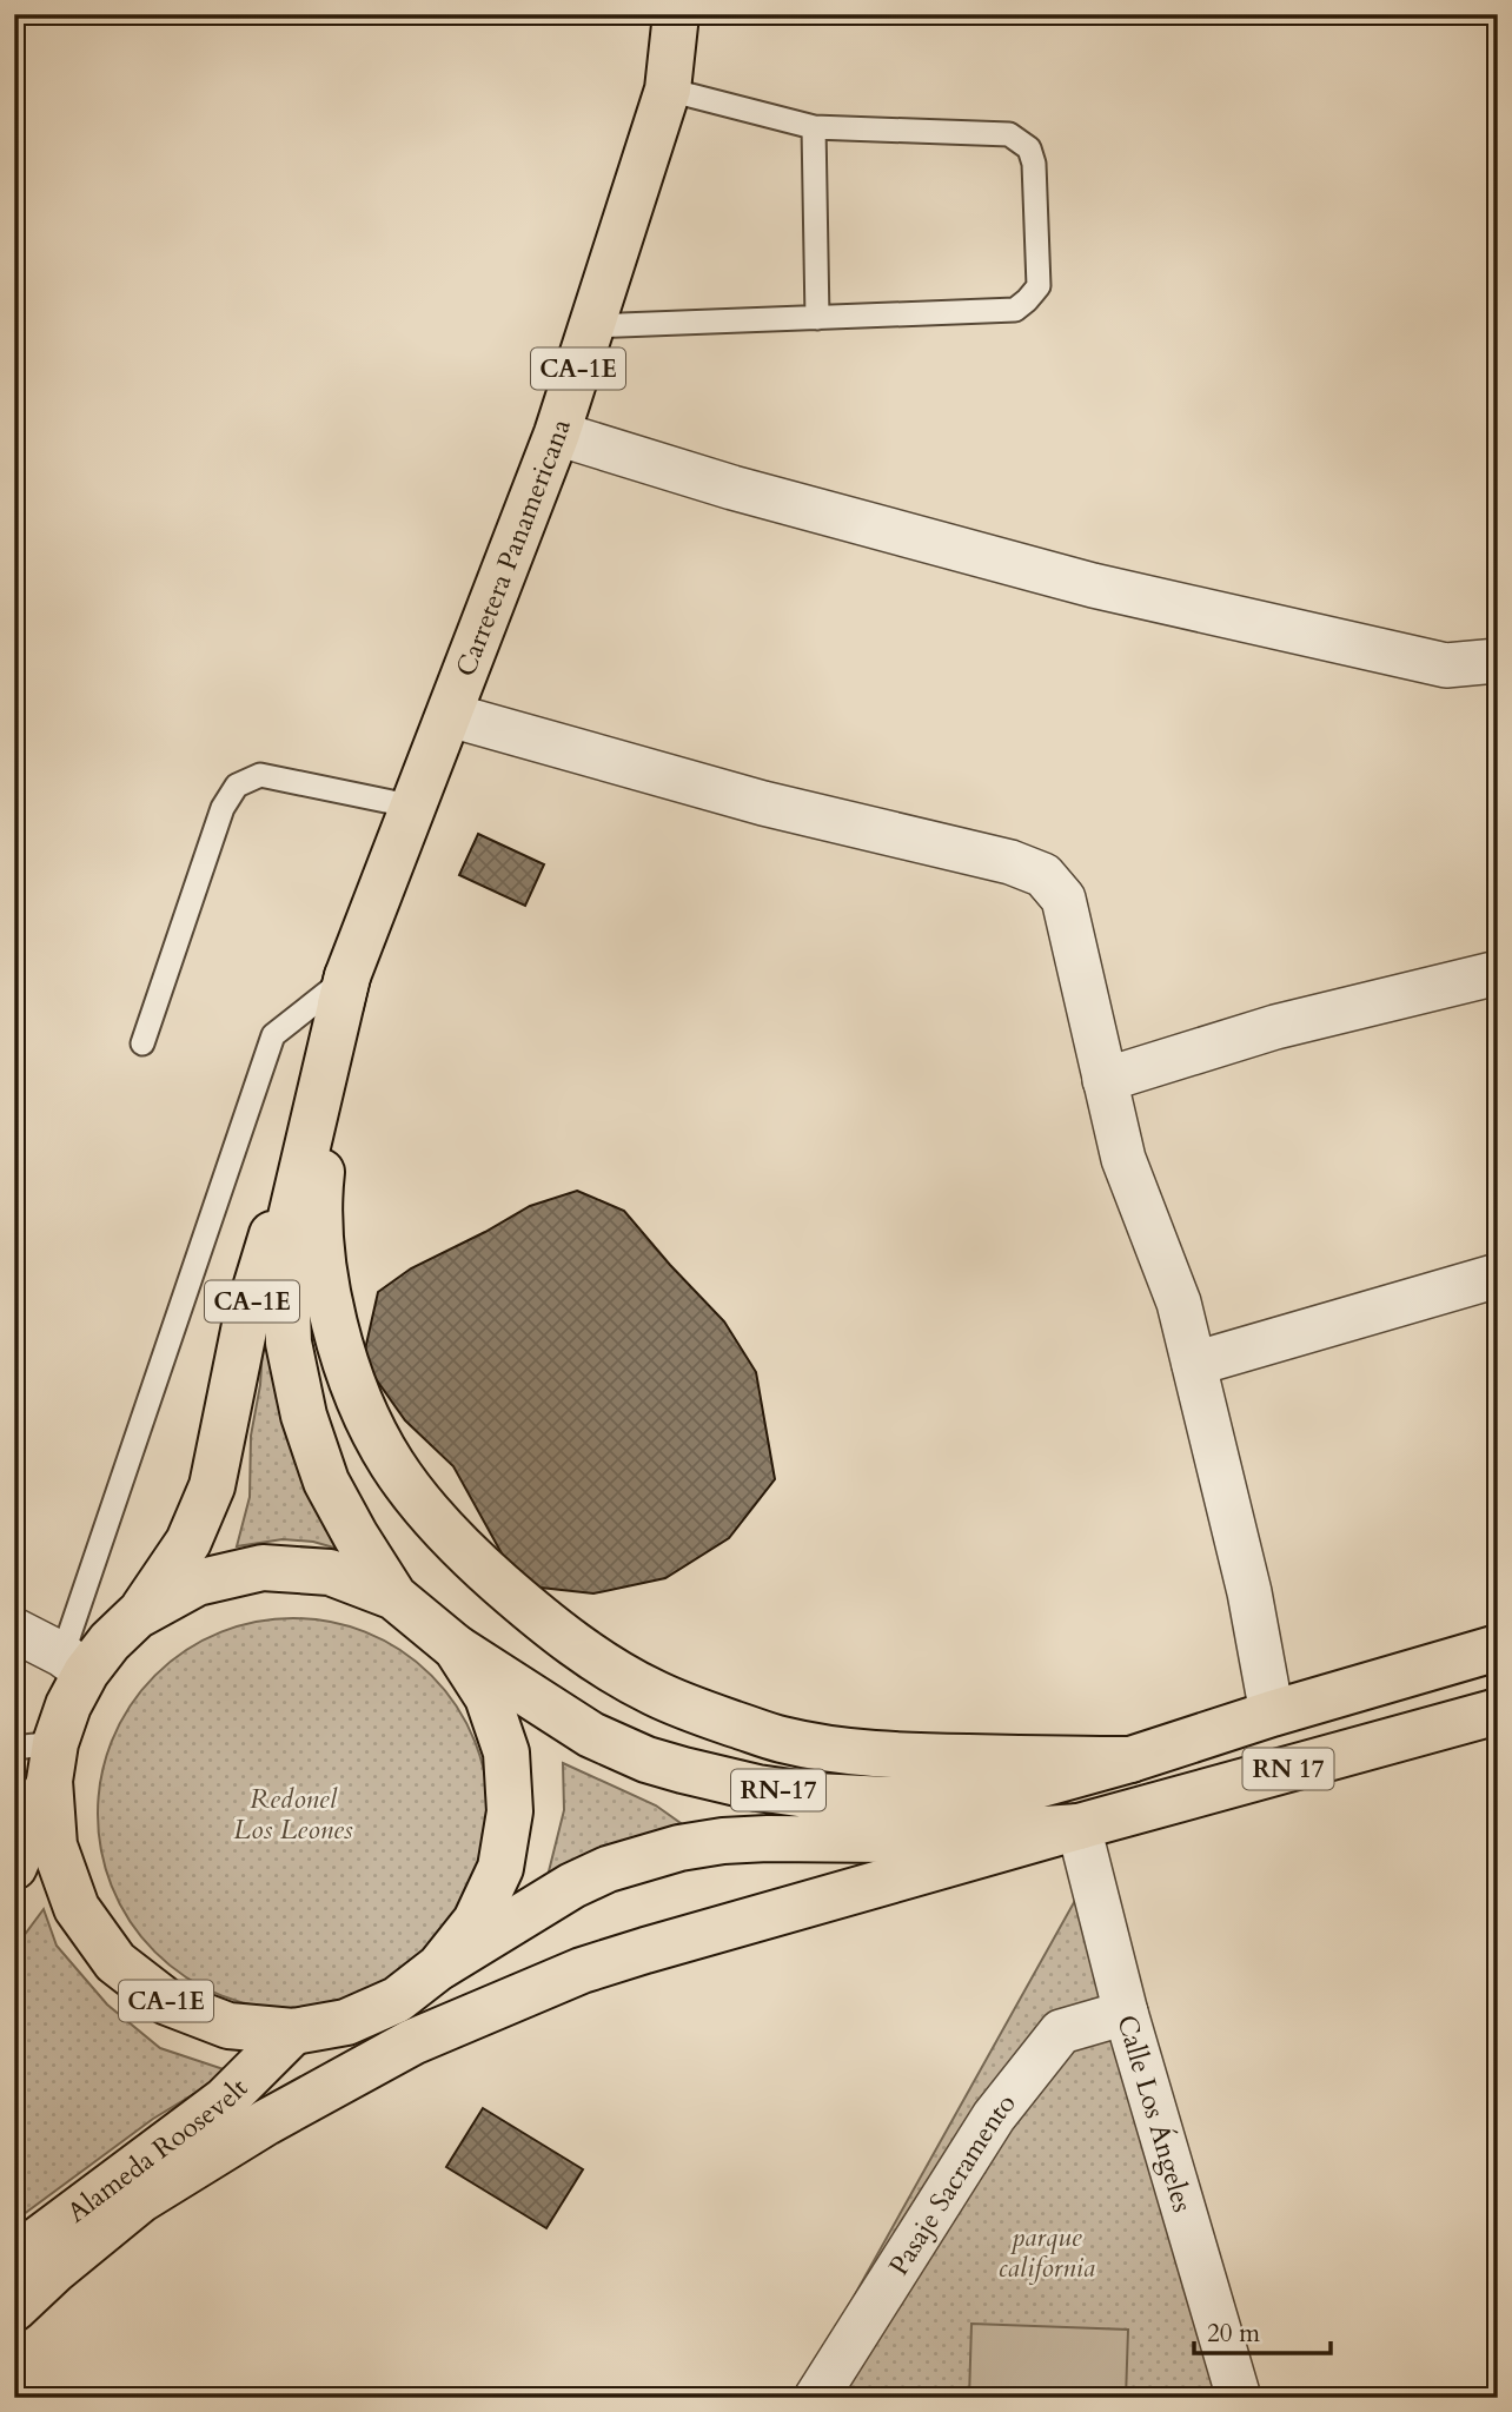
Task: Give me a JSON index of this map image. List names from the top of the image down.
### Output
{
  "streets": {
    "main road": [
      "CA-1E",
      "Carretera Panamericana",
      "RN 17",
      "RN-17",
      "Alameda Roosevelt"
    ],
    "street": ["Calle Los Ángeles", "Pasaje Sacramento"]
  },
  "crossings": [
    ["CA-1E", "Carretera Panamericana"],
    ["CA-1E", "RN-17"],
    ["CA-1E", "Alameda Roosevelt"],
    ["RN 17", "RN-17"],
    ["RN 17", "Calle Los Ángeles"],
    ["RN-17", "Calle Los Ángeles"],
    ["Calle Los Ángeles", "Pasaje Sacramento"]
  ],
  "parks": ["Redonel Los Leones", "parque california"],
  "scale_bar": "20 m"
}
